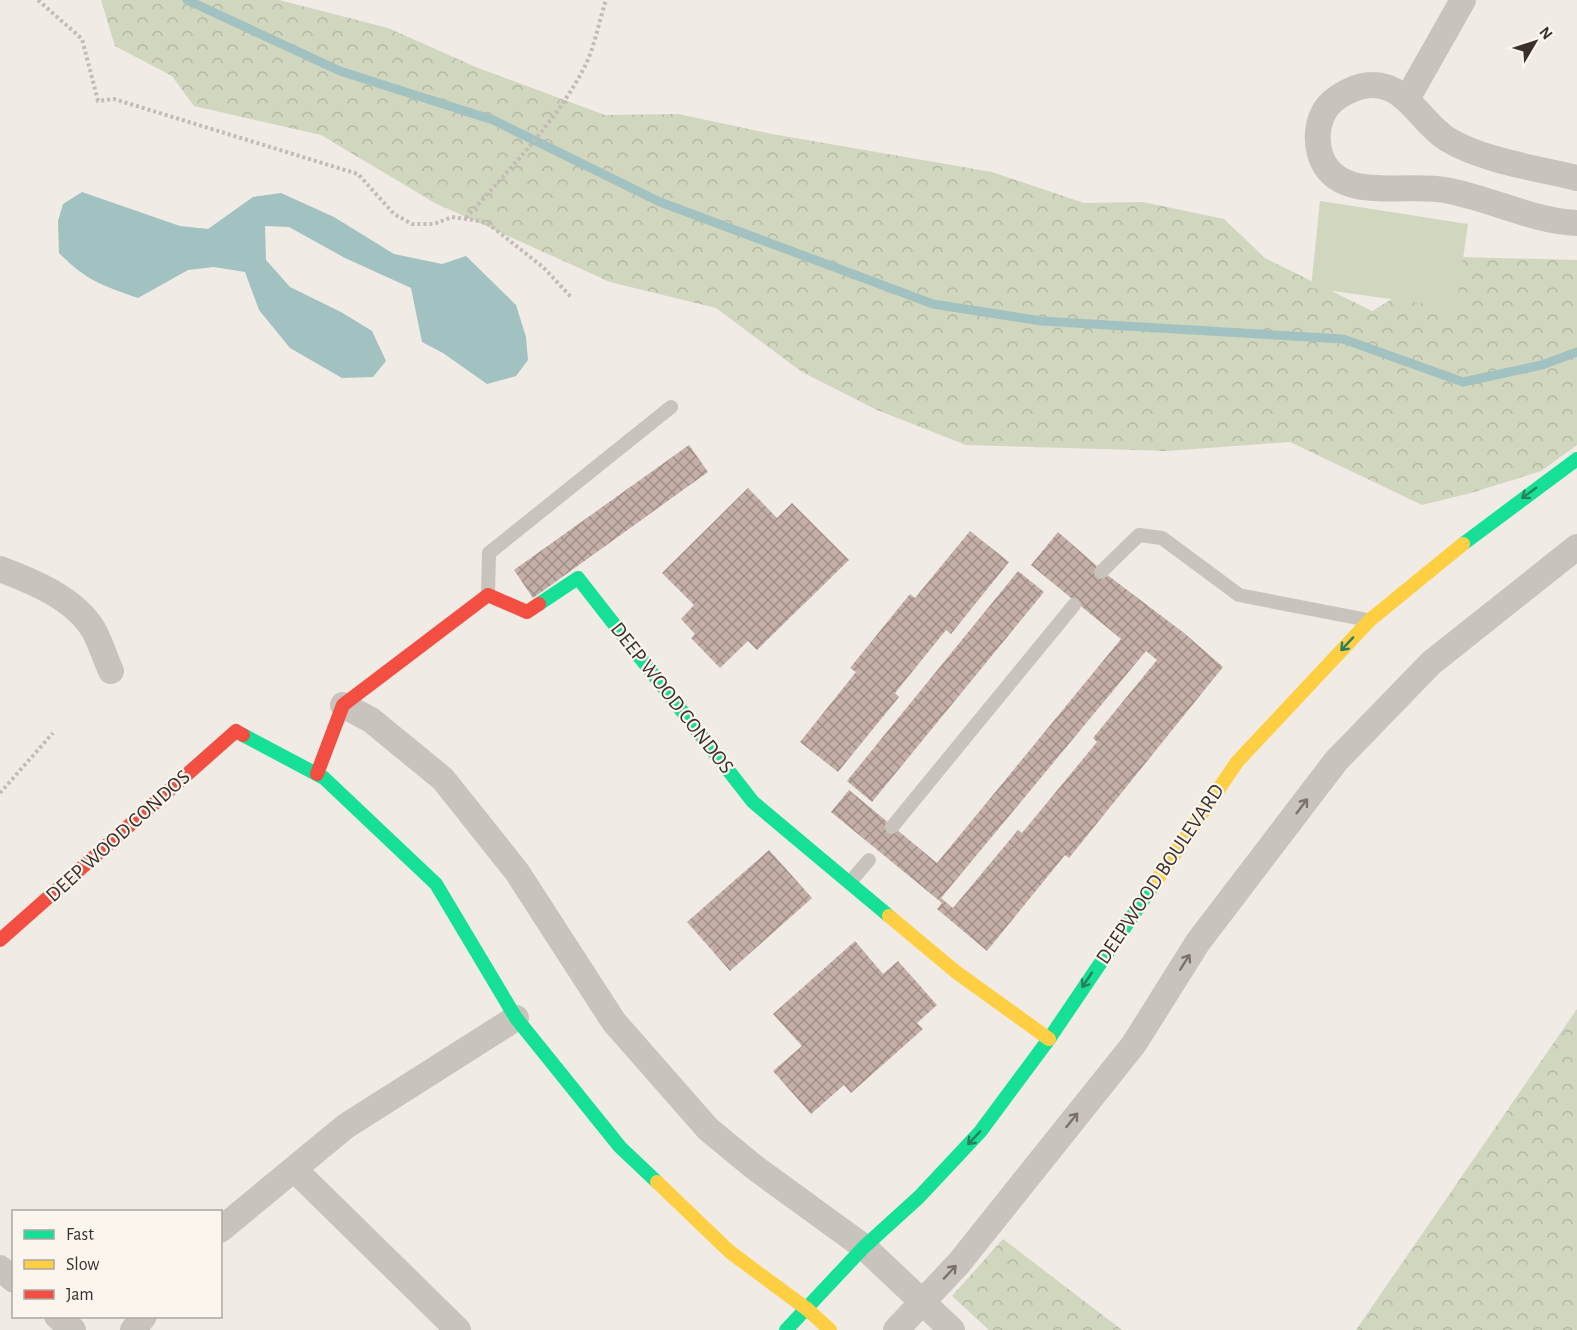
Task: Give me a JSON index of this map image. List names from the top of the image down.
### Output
{
  "streets": {
    "street": ["DEEP WOOD CONDOS", "DEEPWOOD BOULEVARD"]
  },
  "crossings": [
    ["DEEP WOOD CONDOS", "DEEPWOOD BOULEVARD"]
  ],
  "legend": ["Fast", "Slow", "Jam"],
  "north": "top right"
}
